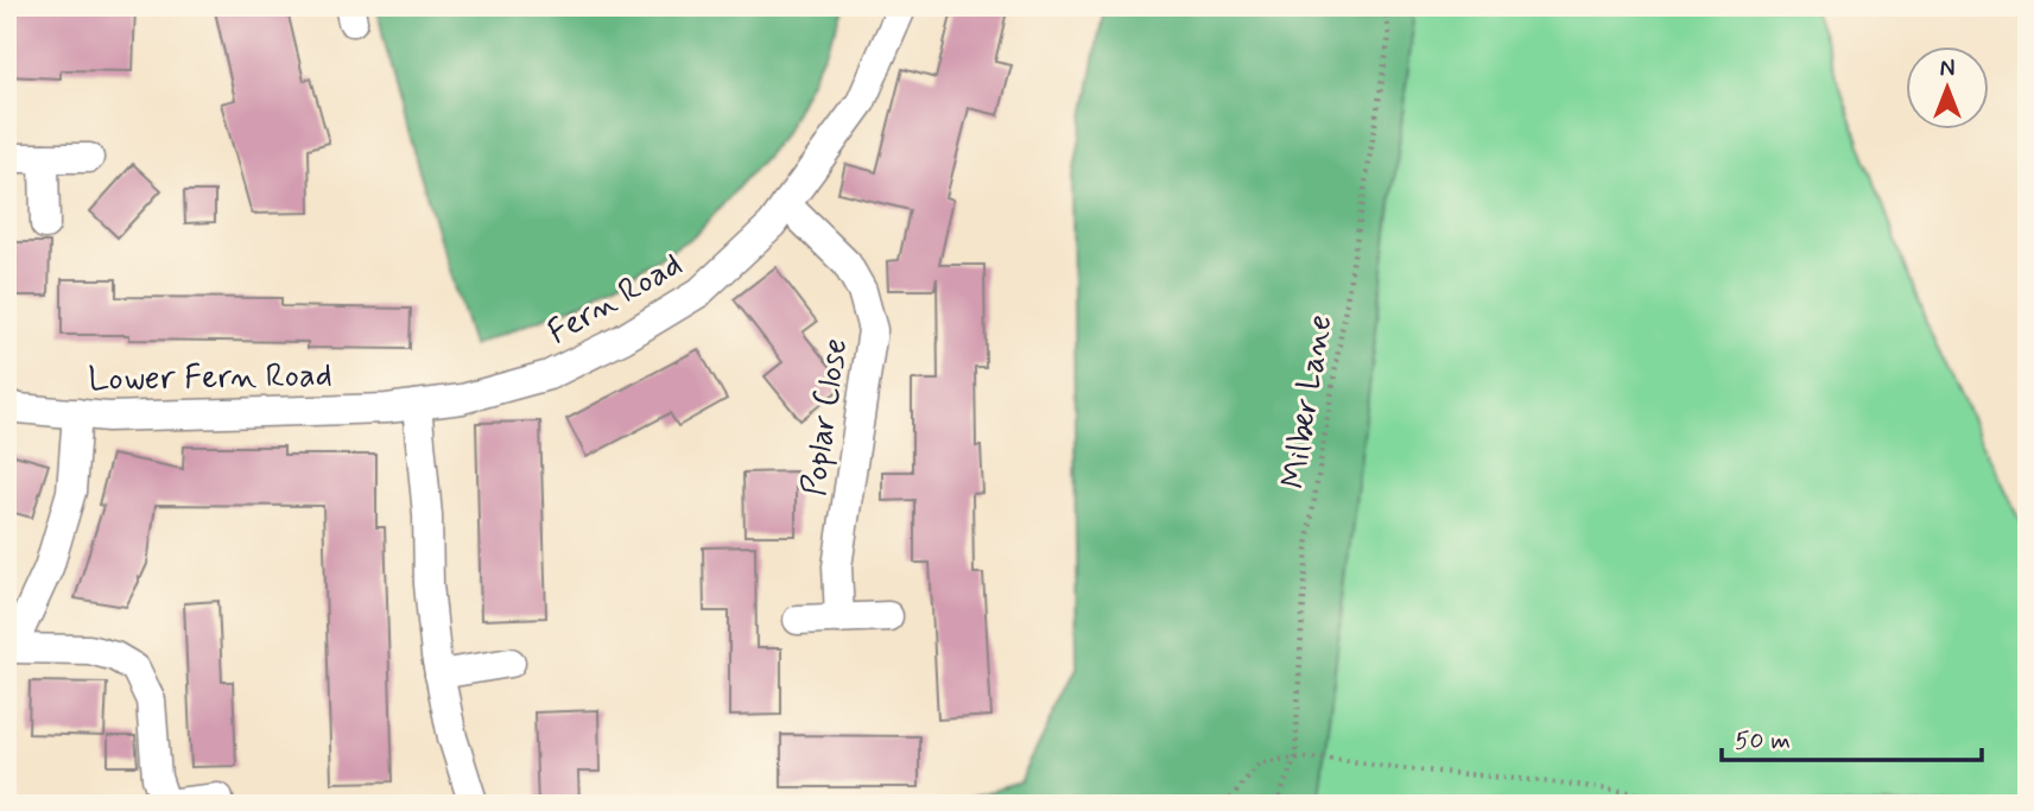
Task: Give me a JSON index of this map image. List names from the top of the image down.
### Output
{
  "streets": {
    "street": ["Fern Road", "Lower Fern Road", "Poplar Close"],
    "path": ["Milber Lane"]
  },
  "crossings": [
    ["Fern Road", "Lower Fern Road"],
    ["Fern Road", "Poplar Close"]
  ],
  "scale_bar": "50 m",
  "north": "top"
}
